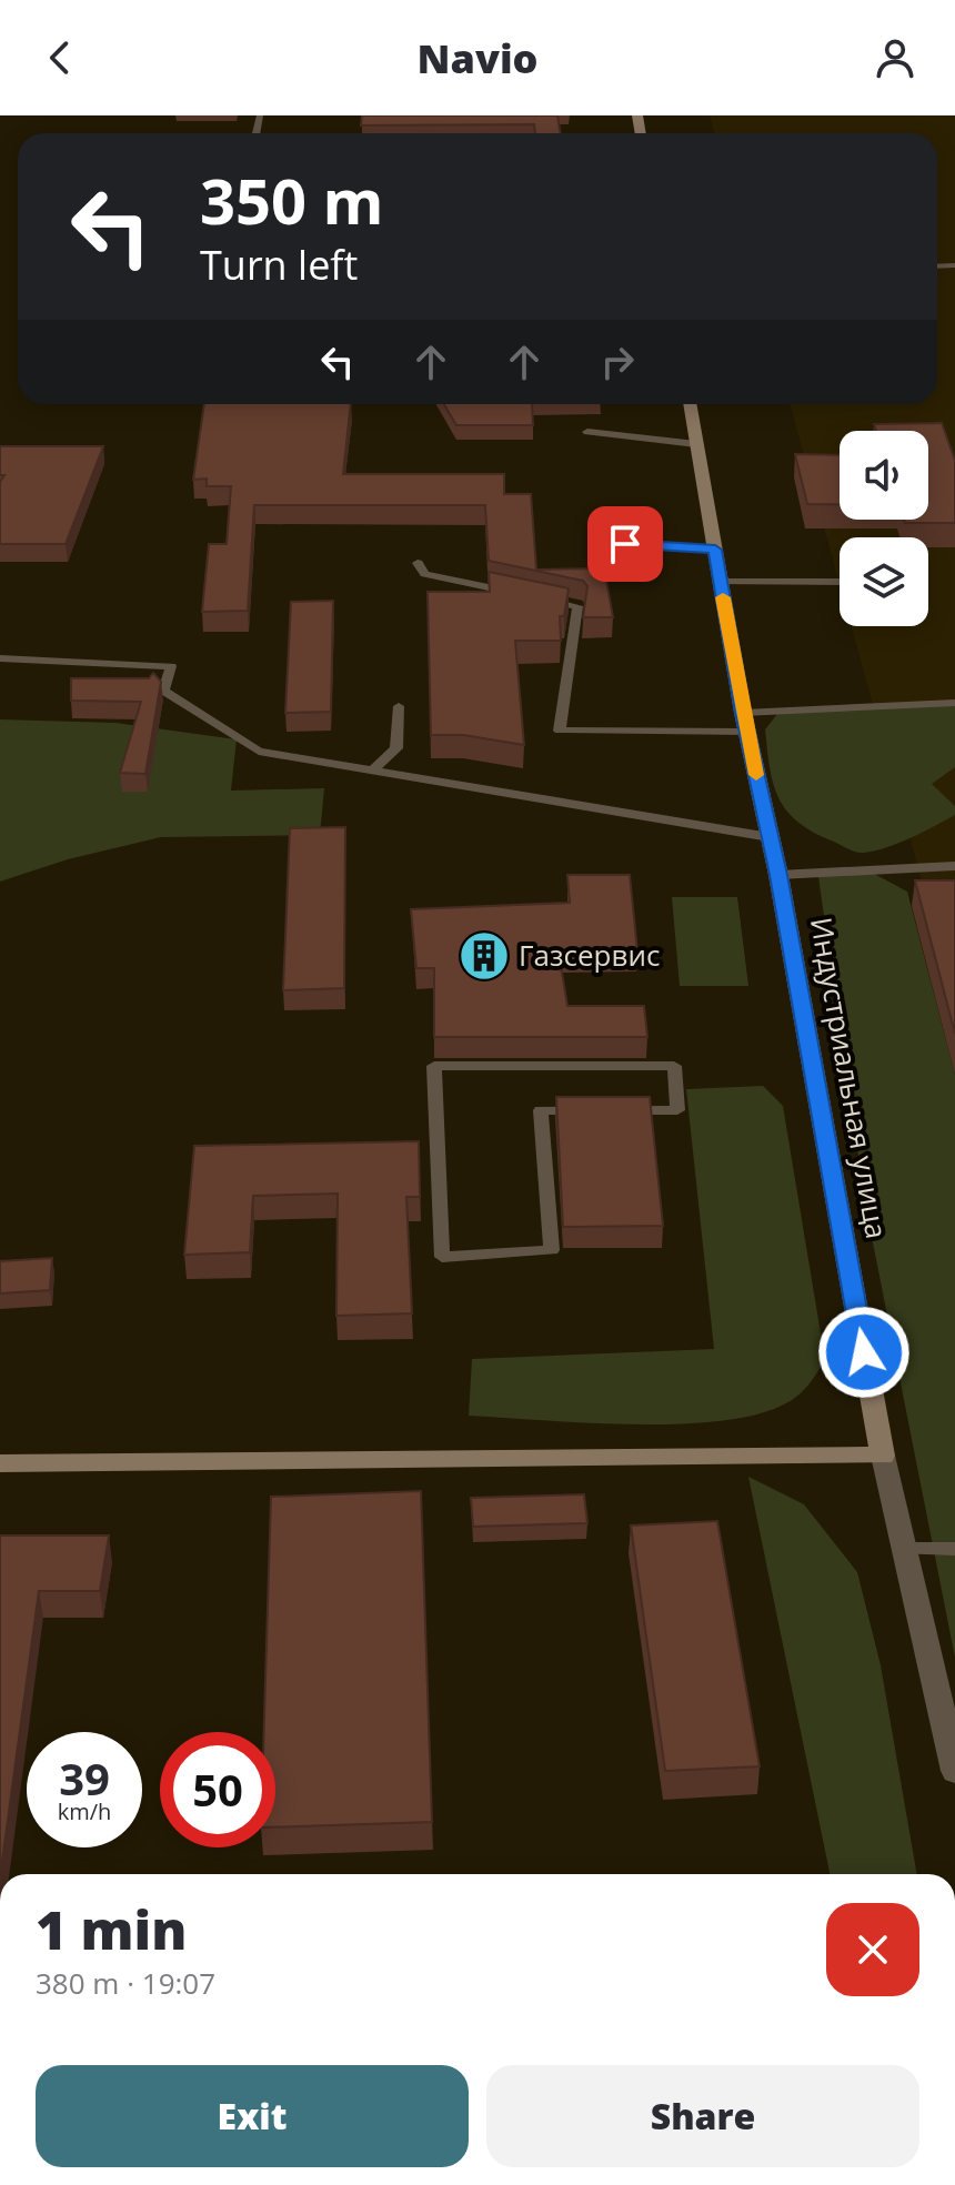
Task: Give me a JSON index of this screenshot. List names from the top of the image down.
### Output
{
  "streets": {
    "main road": ["Индустриальная улица"]
  },
  "places": {
    "building": ["Газсервис"]
  },
  "page": {
    "header": "Navio",
    "turn": ["350 m", "Turn left"],
    "speed": "39 km/h",
    "limit": "50",
    "heading": ["1 min", "380 m · 19:07"],
    "buttons": ["Exit", "Share"]
  }
}
